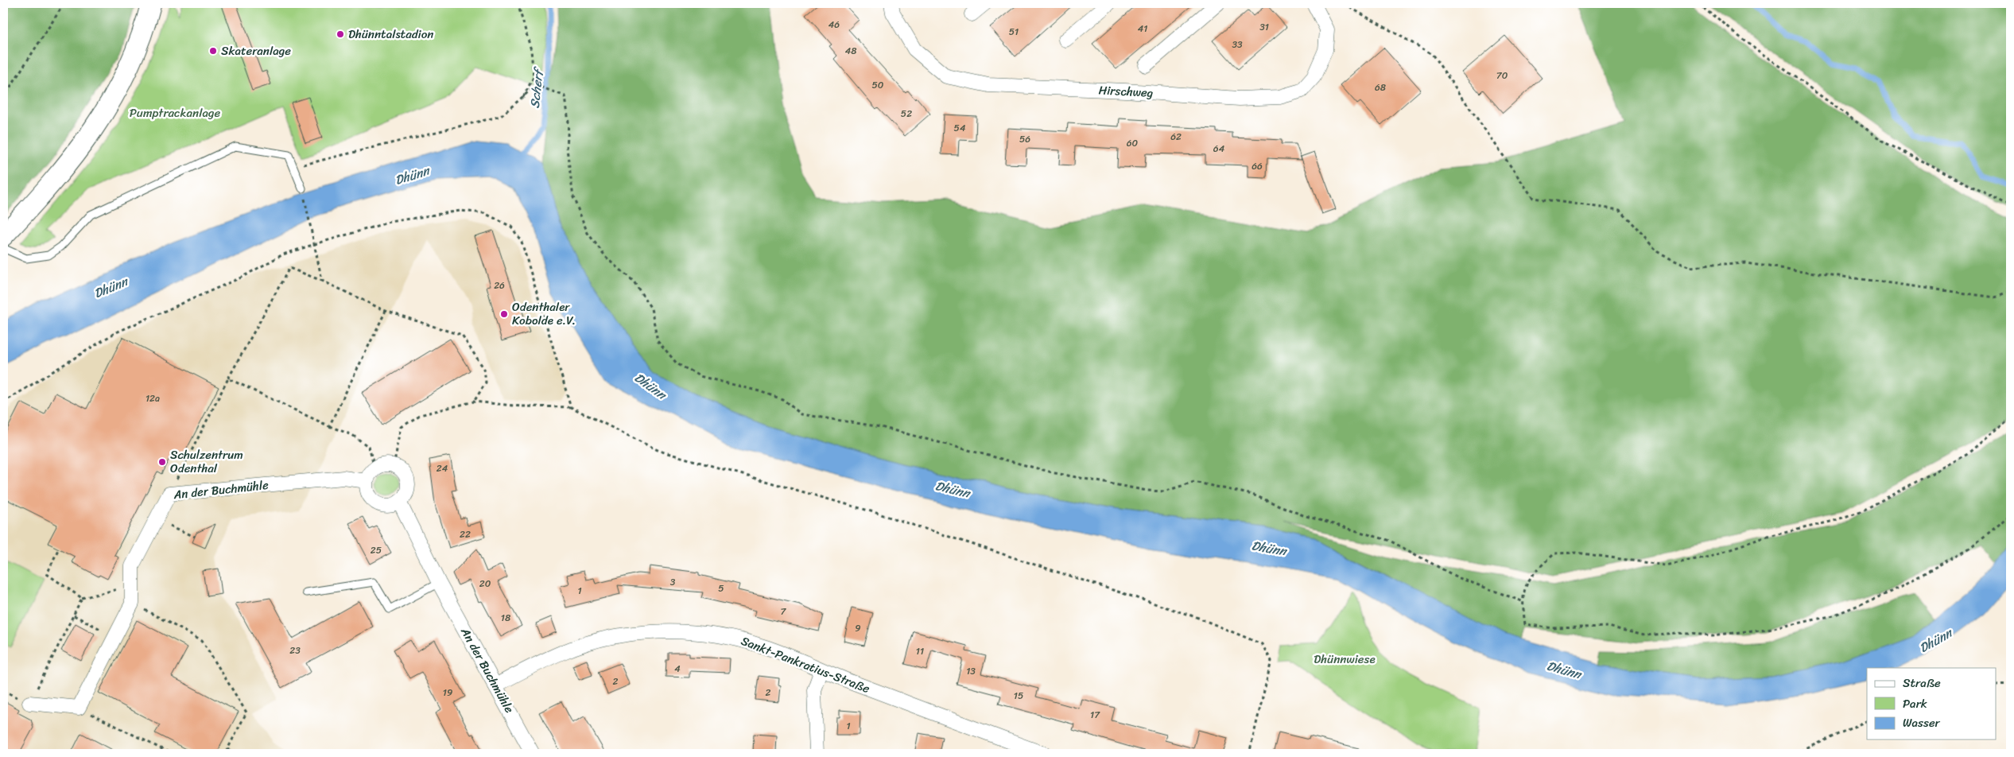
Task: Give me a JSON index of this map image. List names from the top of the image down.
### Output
{
  "streets": {
    "street": ["Hirschweg", "An der Buchmühle", "Sankt-Pankratius-Straße"]
  },
  "crossings": [
    ["An der Buchmühle", "Sankt-Pankratius-Straße"]
  ],
  "water": ["Scherf", "Dhünn"],
  "parks": ["Pumptrackanlage", "Dhünnwiese"],
  "places": [
    "Dhünntalstadion",
    "Skateranlage",
    "Odenthaler Kobolde e.V.",
    "Schulzentrum Odenthal"
  ],
  "house_numbers": [
    "46",
    "31",
    "41",
    "51",
    "33",
    "48",
    "70",
    "50",
    "68",
    "52",
    "54",
    "62",
    "56",
    "60",
    "64",
    "66",
    "26",
    "12a",
    "24",
    "22",
    "25",
    "3",
    "20",
    "5",
    "1",
    "7",
    "18",
    "9",
    "23",
    "11",
    "4",
    "13",
    "2",
    "19",
    "2",
    "15",
    "17",
    "1"
  ],
  "legend": ["Straße", "Park", "Wasser"]
}
